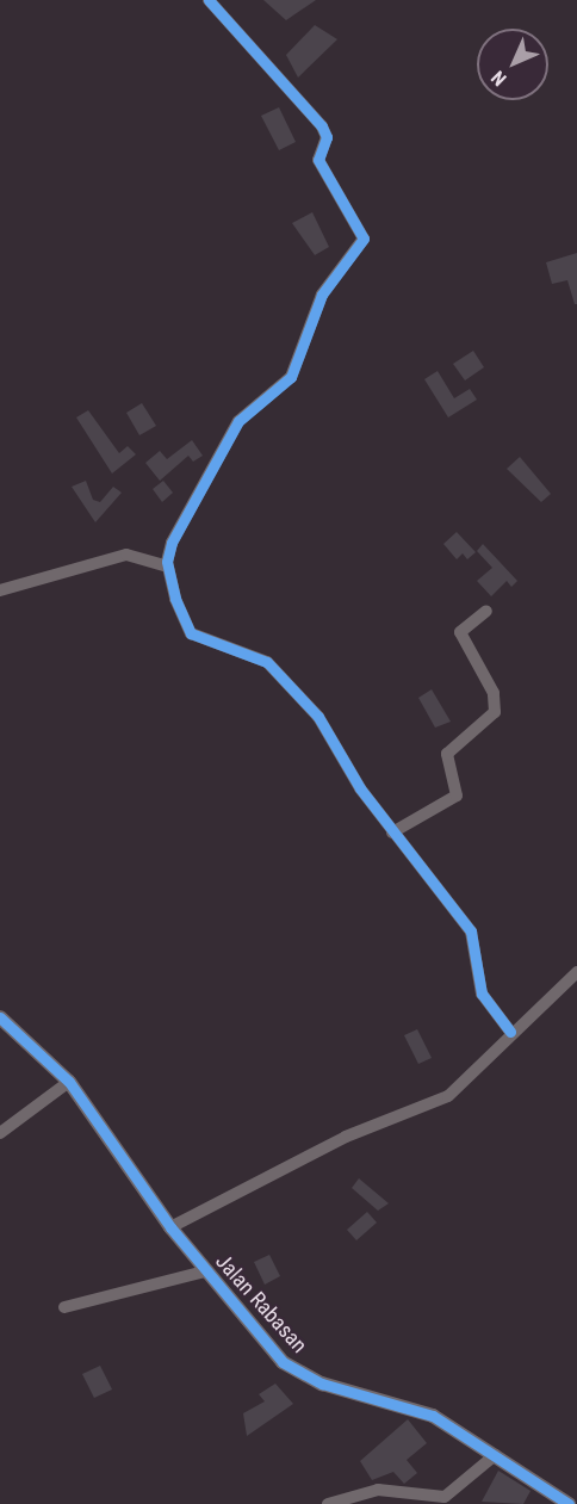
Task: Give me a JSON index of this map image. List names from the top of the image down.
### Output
{
  "streets": {
    "street": ["Jalan Rabasan"]
  },
  "north": "bottom left"
}
